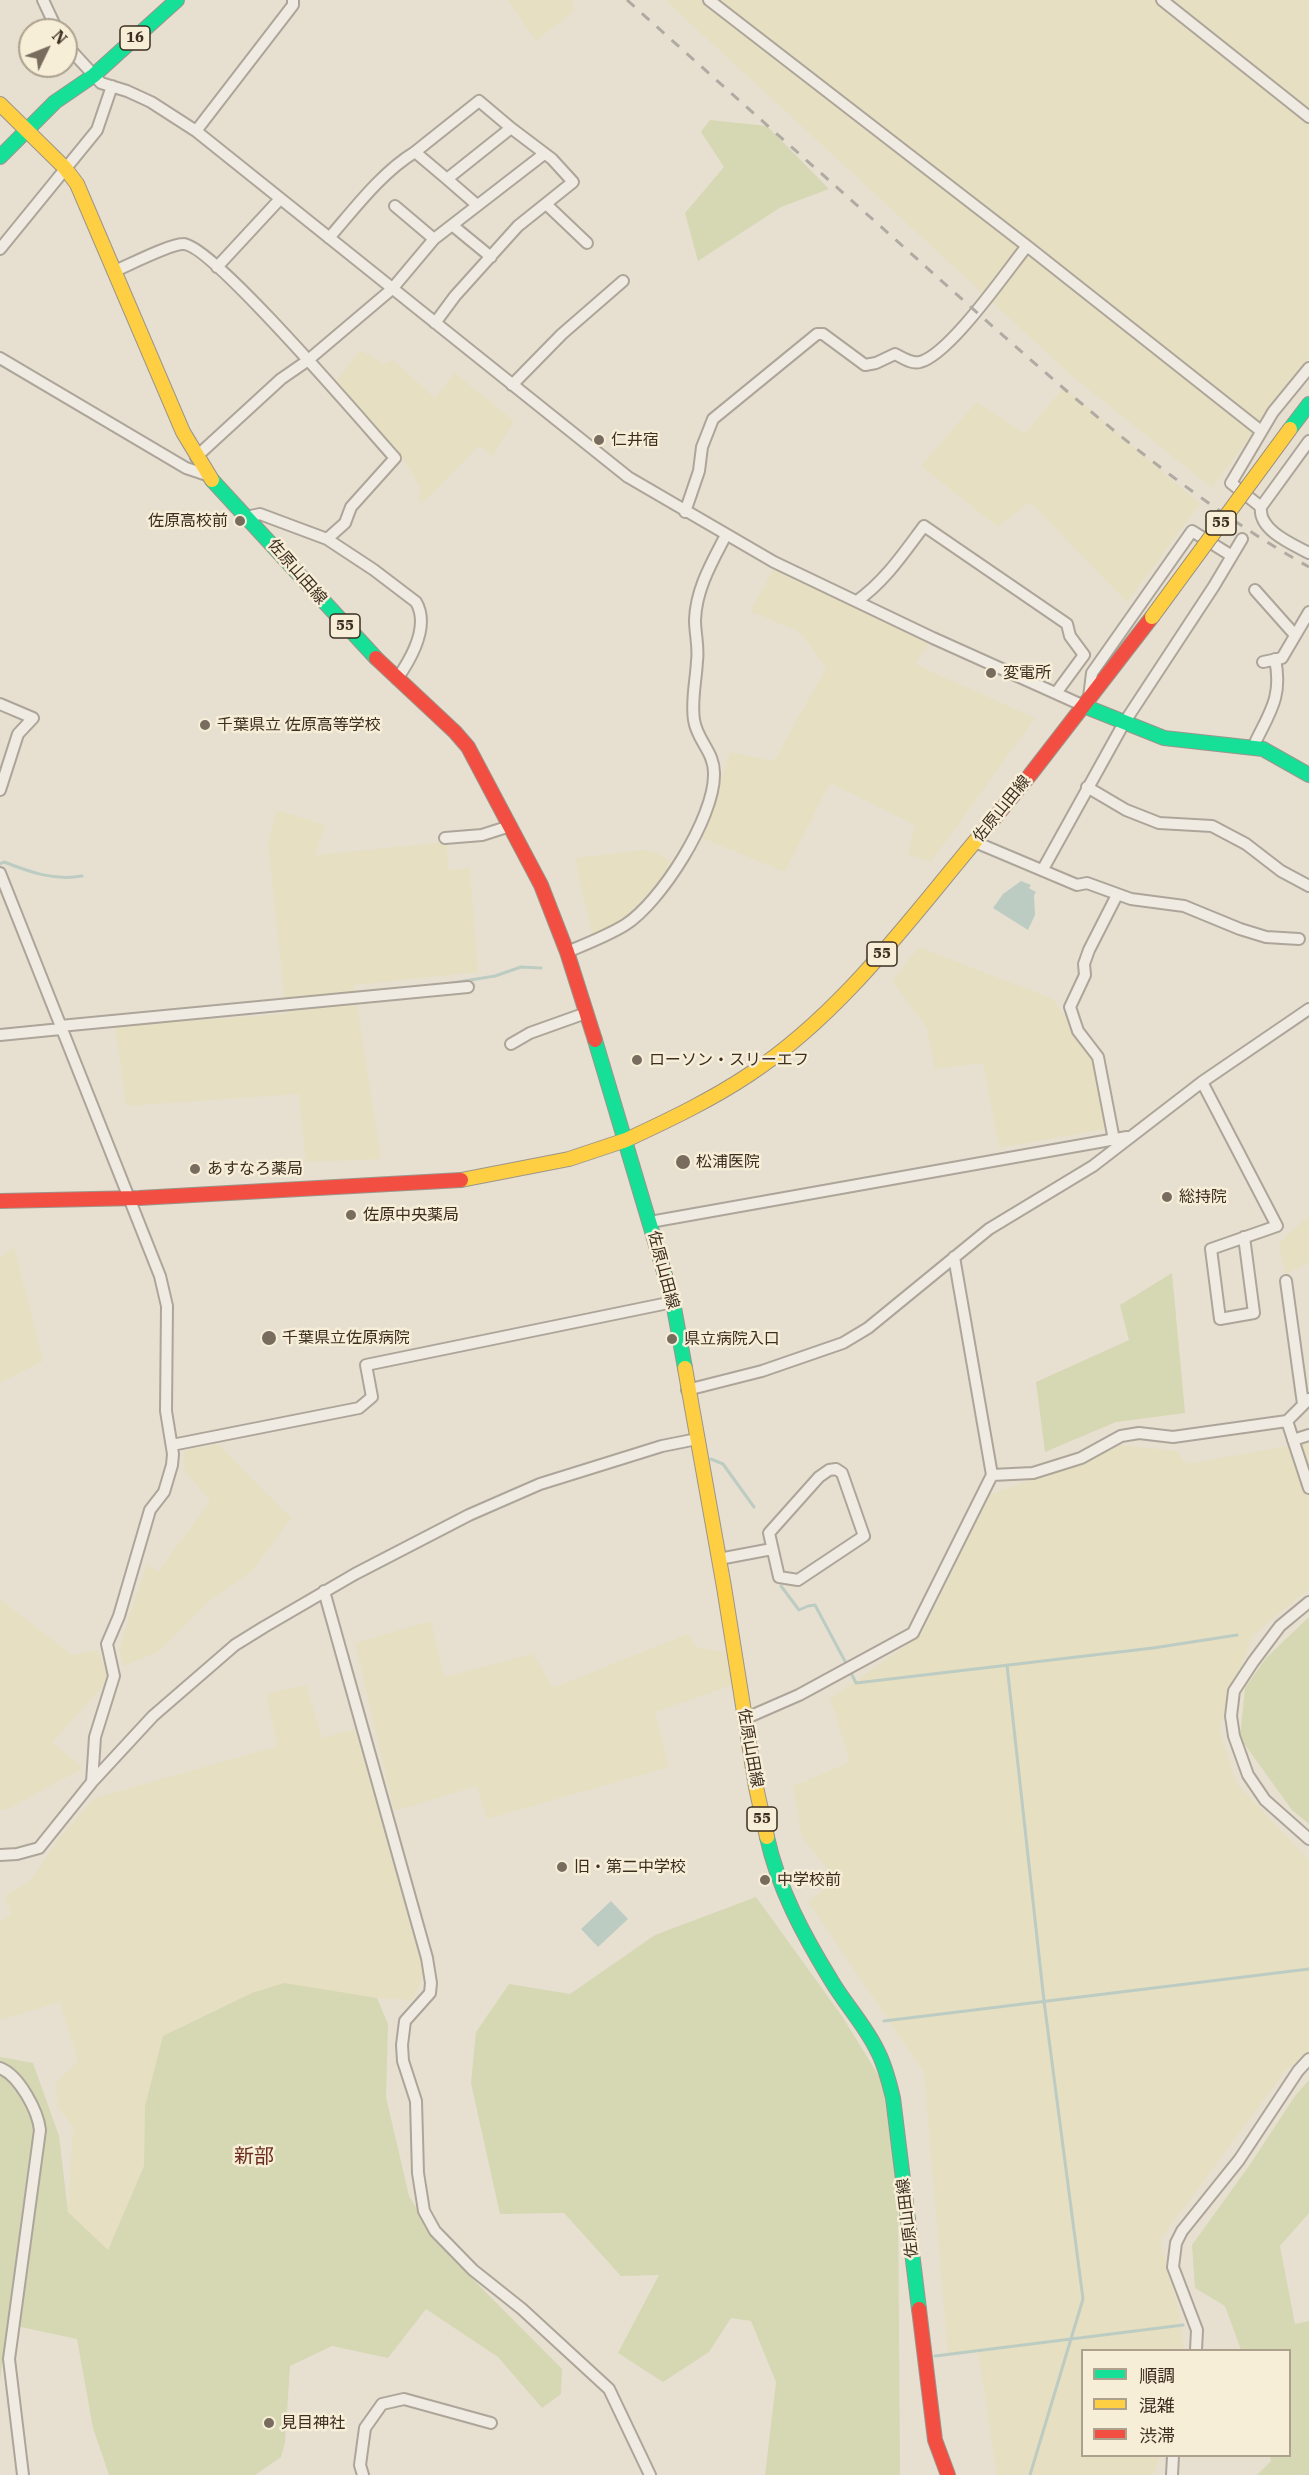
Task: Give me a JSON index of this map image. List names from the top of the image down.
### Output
{
  "streets": {
    "main road": ["16", "55", "佐原山田線"]
  },
  "crossings": [
    ["16", "55"],
    ["16", "佐原山田線"],
    ["55", "佐原山田線"]
  ],
  "districts": ["新部"],
  "places": [
    "仁井宿",
    "佐原高校前",
    "変電所",
    "千葉県立 佐原高等学校",
    "ローソン・スリーエフ",
    "松浦医院",
    "あすなろ薬局",
    "総持院",
    "佐原中央薬局",
    "千葉県立佐原病院",
    "県立病院入口",
    "旧・第二中学校",
    "中学校前",
    "見目神社"
  ],
  "legend": ["順調", "混雑", "渋滞"],
  "north": "top right"
}
